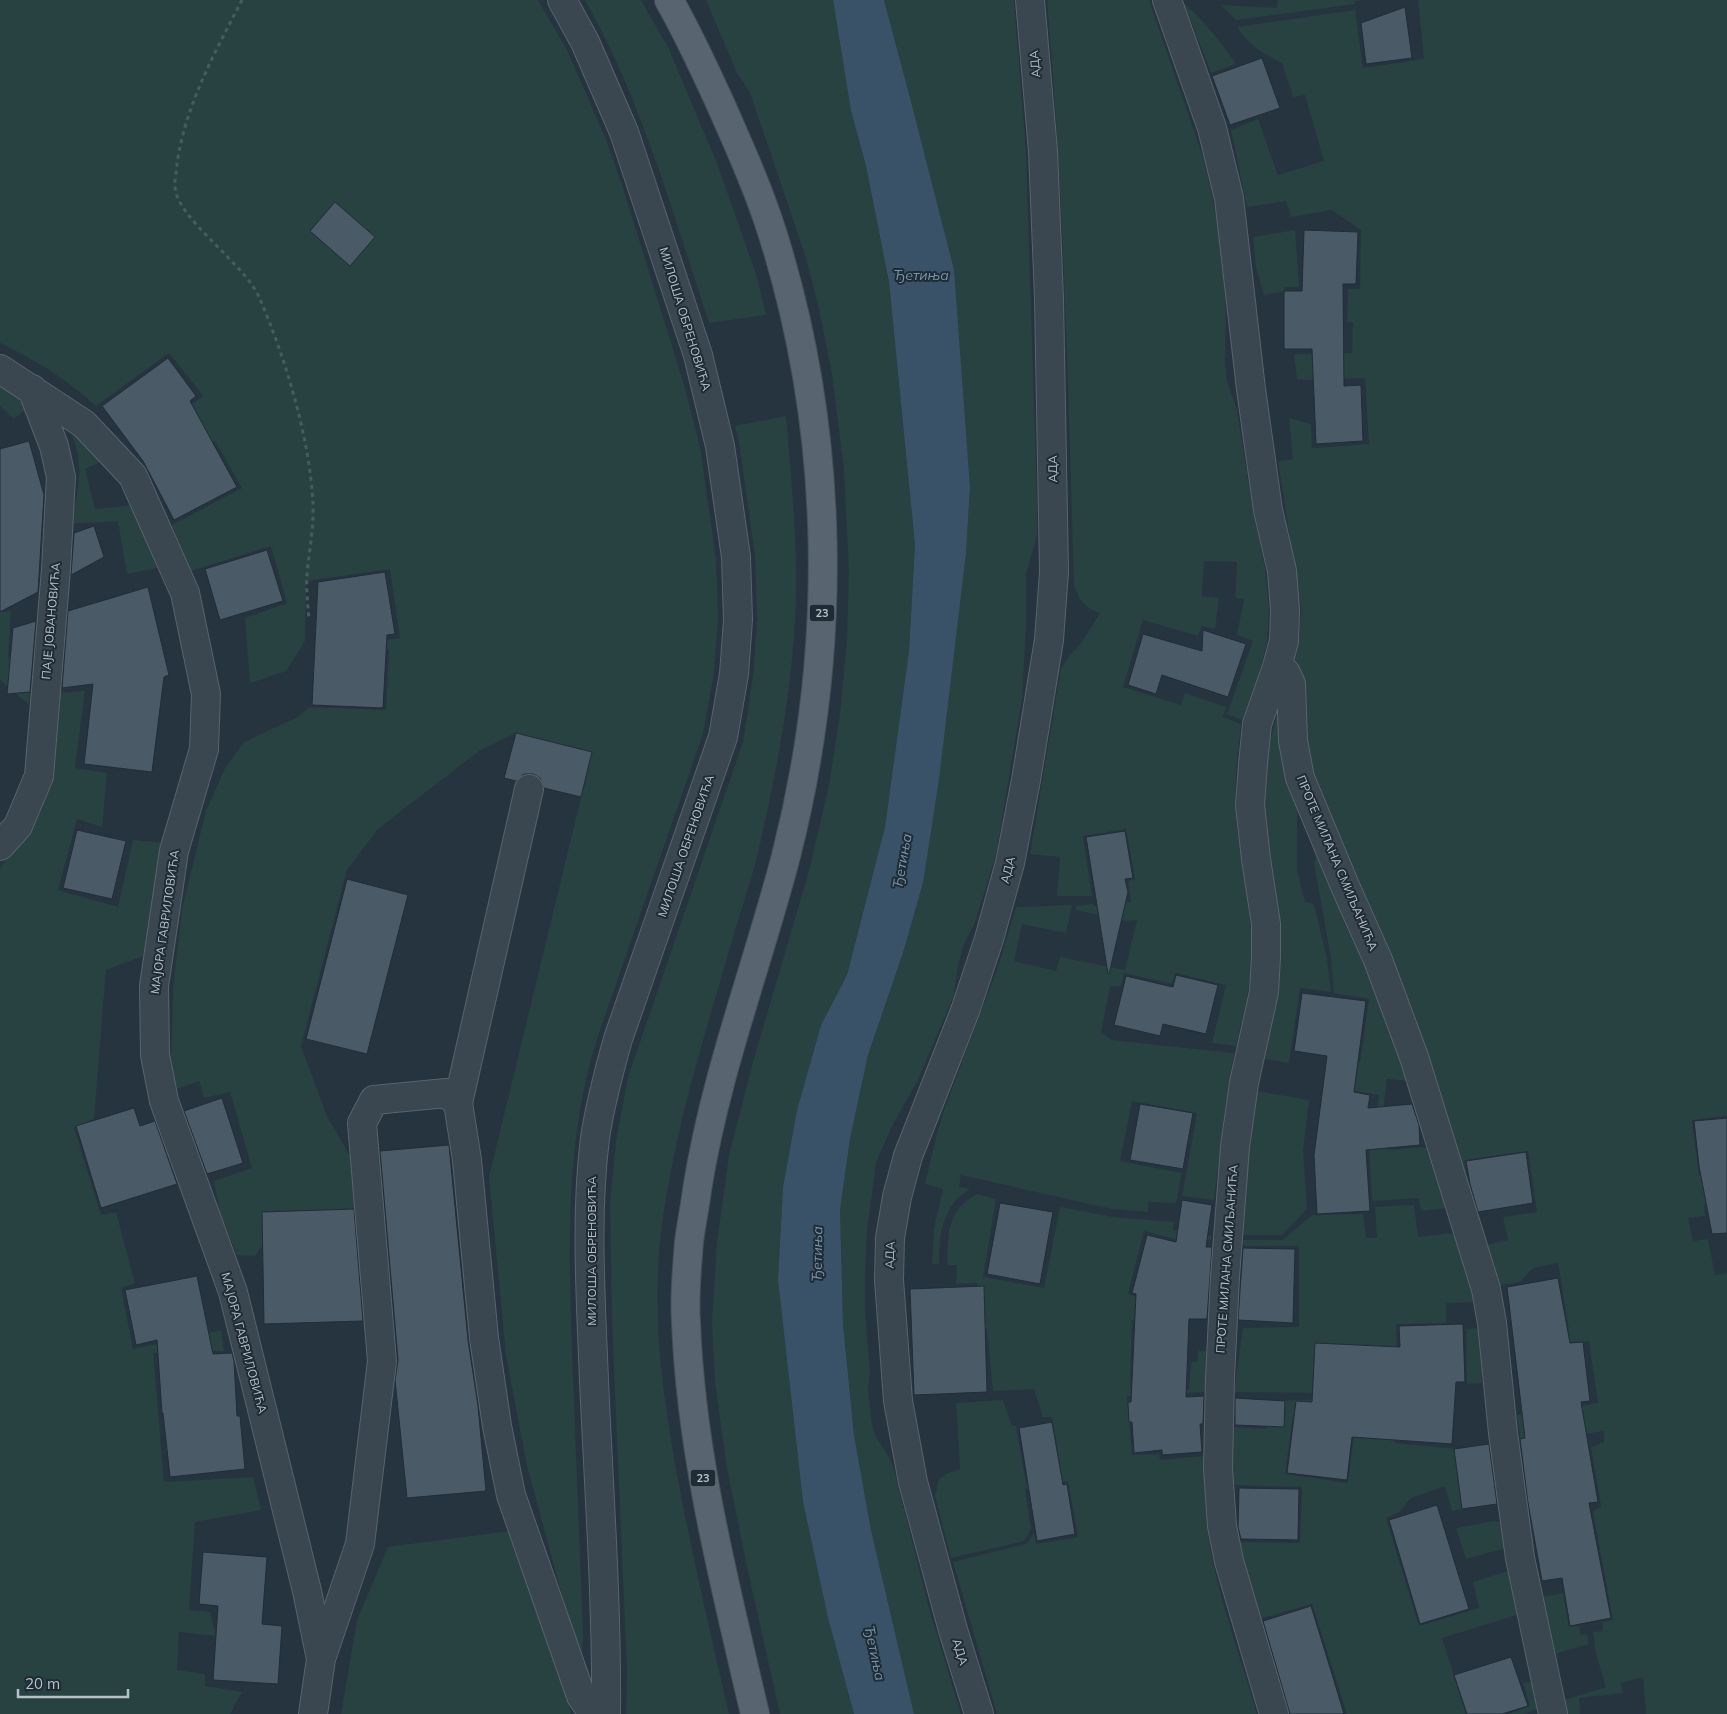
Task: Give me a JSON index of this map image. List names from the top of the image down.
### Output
{
  "streets": {
    "main road": ["23"],
    "street": [
      "АДА",
      "МИЛОША ОБРЕНОВИЋА",
      "ПАЈЕ ЈОВАНОВИЋА",
      "ПРОТЕ МИЛАНА СМИЉАНИЋА",
      "МАЈОРА ГАВРИЛОВИЋА"
    ]
  },
  "crossings": [
    ["ПАЈЕ ЈОВАНОВИЋА", "МАЈОРА ГАВРИЛОВИЋА"]
  ],
  "water": ["Ђетиња"],
  "scale_bar": "20 m"
}
